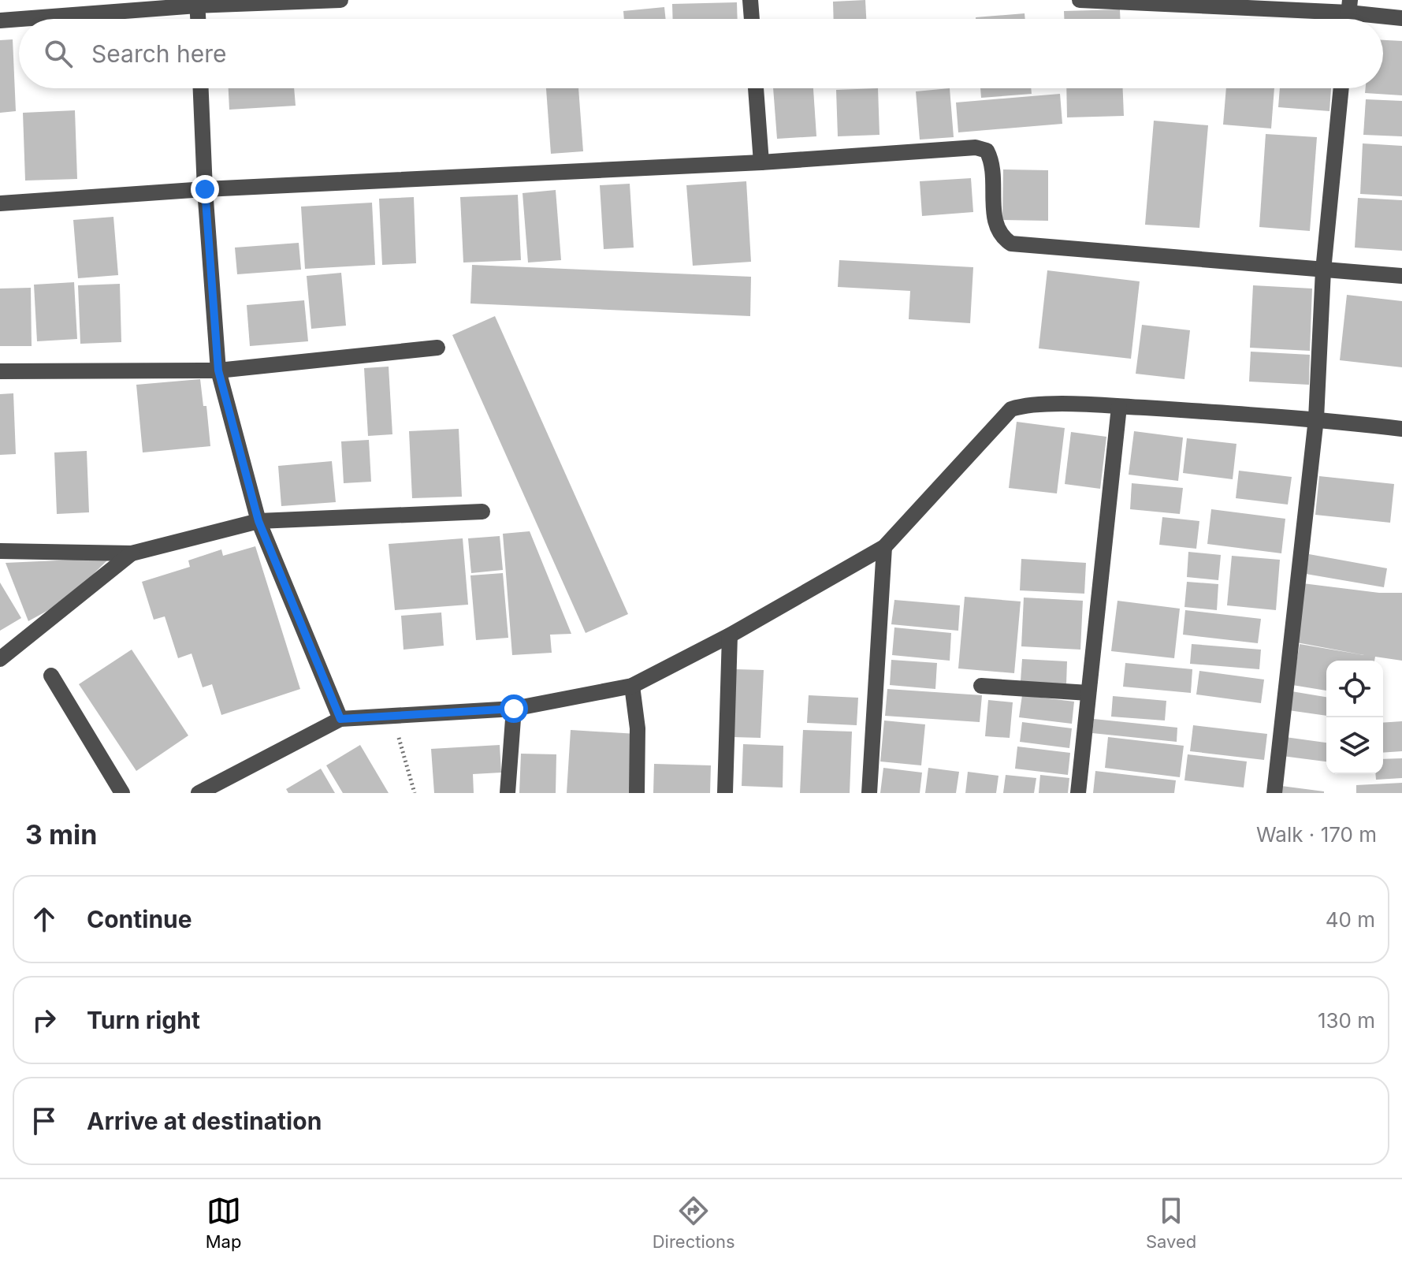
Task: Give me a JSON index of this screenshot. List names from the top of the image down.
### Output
{
  "page": {
    "search": "Search here",
    "heading": ["3 min", "Walk · 170 m"],
    "list": [
      ["Continue", "40 m"],
      ["Turn right", "130 m"],
      "Arrive at destination"
    ],
    "nav": ["Map", "Directions", "Saved"]
  }
}
